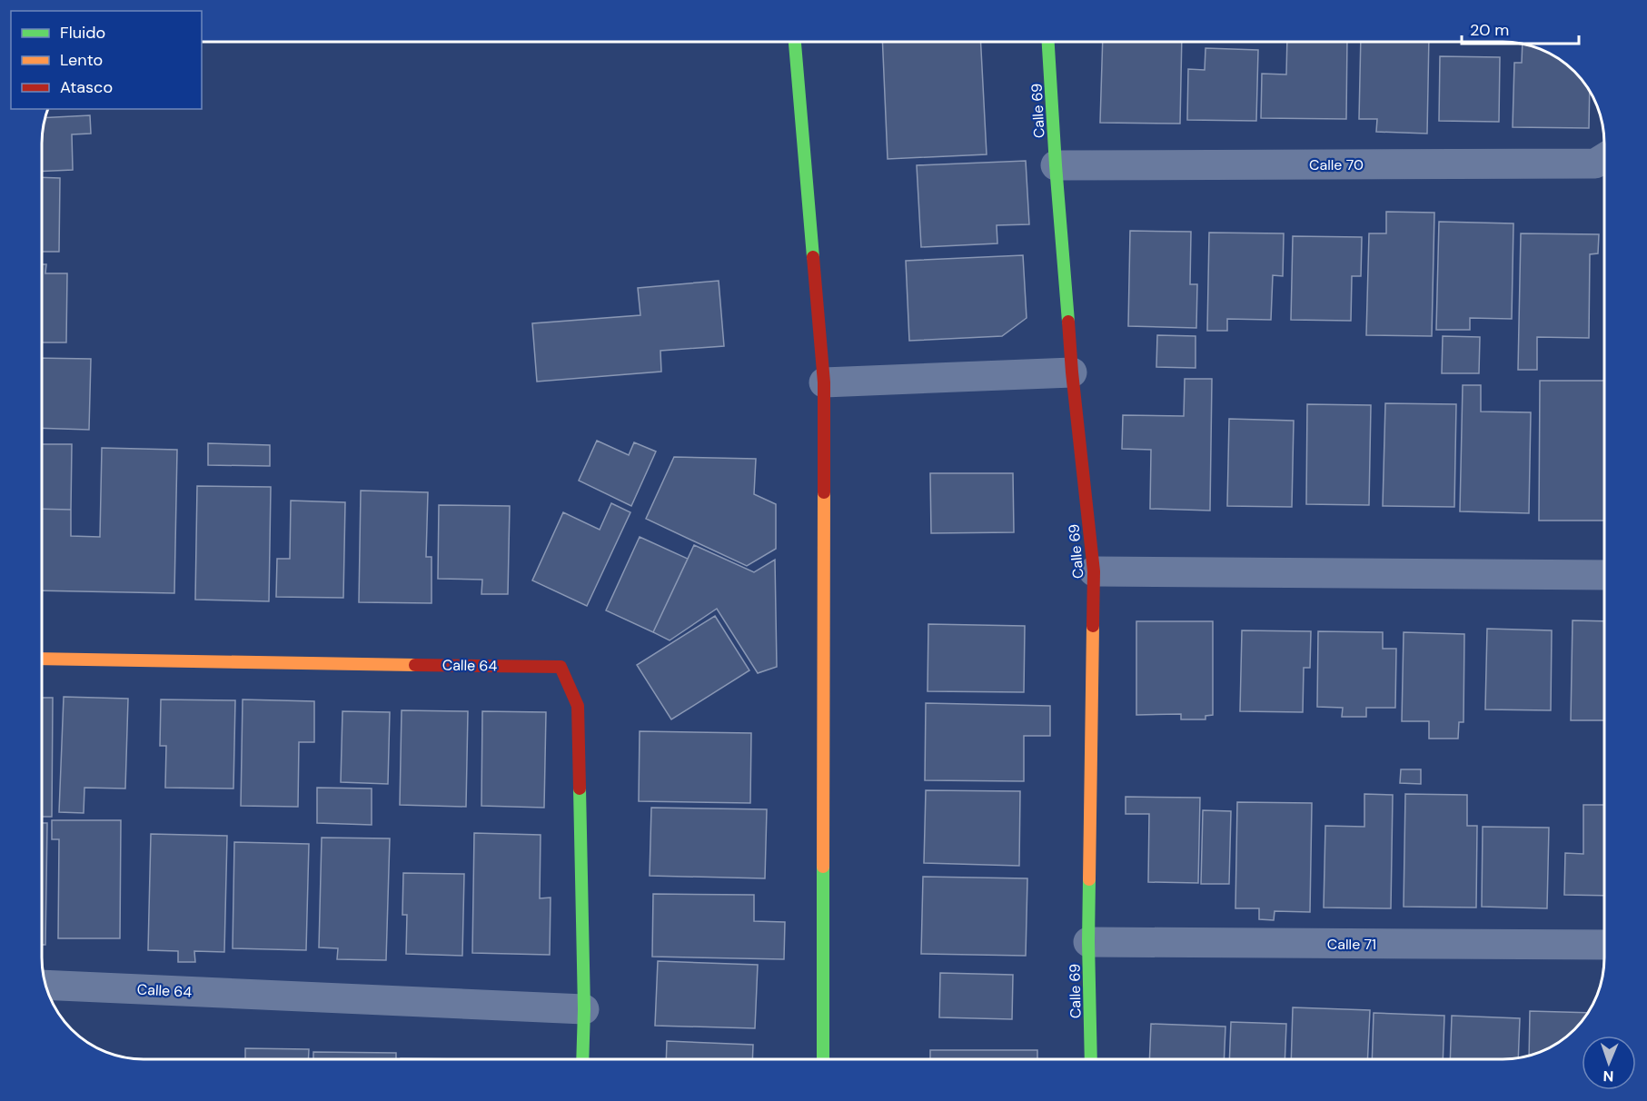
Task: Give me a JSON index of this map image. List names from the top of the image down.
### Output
{
  "streets": {
    "street": [
      "Calle 69",
      "Calle 70",
      "Calle 64",
      "Calle 71"
    ]
  },
  "crossings": [
    ["Calle 69", "Calle 70"],
    ["Calle 69", "Calle 71"]
  ],
  "legend": ["Fluido", "Lento", "Atasco"],
  "scale_bar": "20 m",
  "north": "bottom"
}
